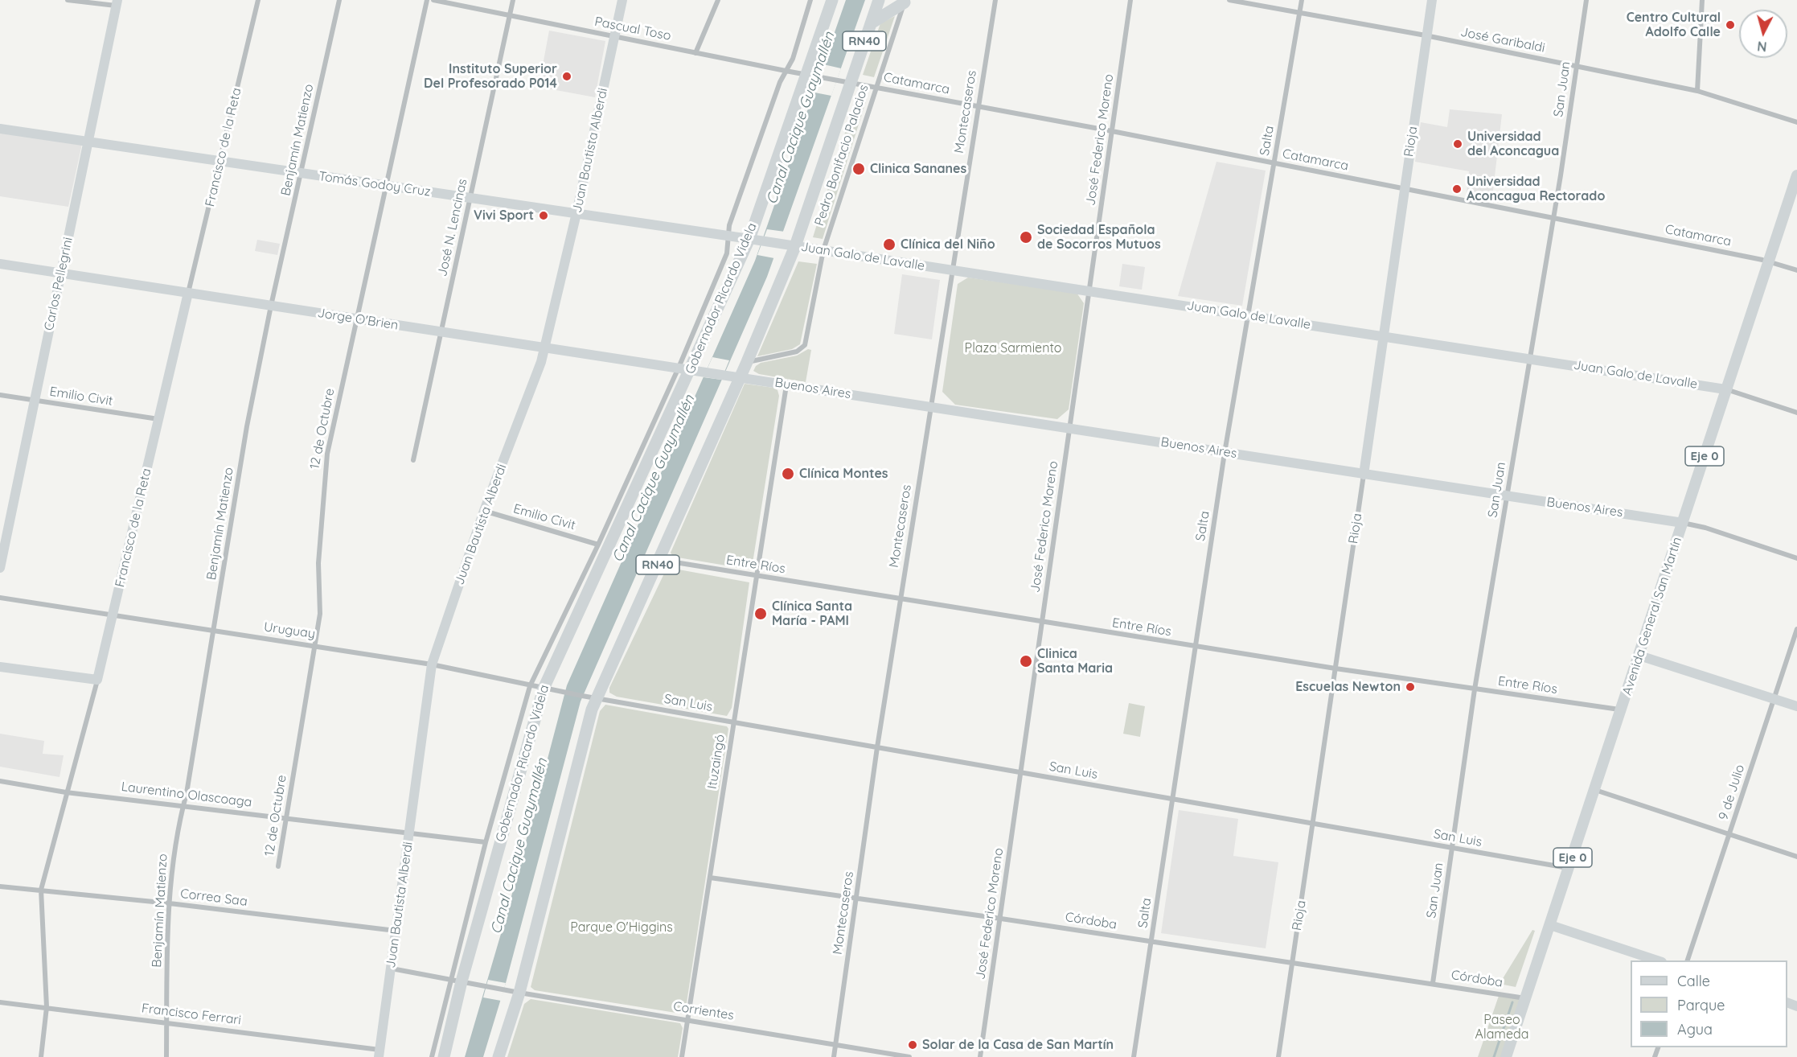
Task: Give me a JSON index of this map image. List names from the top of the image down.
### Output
{
  "streets": {
    "highway": ["RN40", "Gobernador Ricardo Videla"],
    "main road": ["Eje 0", "Avenida General San Martín"],
    "street": [
      "Pascual Toso",
      "José Garibaldi",
      "Catamarca",
      "San Juan",
      "Montecaseros",
      "Benjamín Matienzo",
      "José Federico Moreno",
      "Salta",
      "Rioja",
      "Francisco de la Reta",
      "Juan Bautista Alberdi",
      "Pedro Bonifacio Palacios",
      "Tomás Godoy Cruz",
      "José N. Lencinas",
      "Juan Galo de Lavalle",
      "Carlos Pellegrini",
      "Jorge O'Brien",
      "Buenos Aires",
      "Emilio Civit",
      "12 de Octubre",
      "Entre Ríos",
      "Uruguay",
      "San Luis",
      "Ituzaingó",
      "9 de Julio",
      "Laurentino Olascoaga",
      "Correa Saa",
      "Córdoba",
      "Corrientes",
      "Francisco Ferrari"
    ]
  },
  "crossings": [
    ["Pascual Toso", "Catamarca"],
    ["Pascual Toso", "Juan Bautista Alberdi"],
    ["Pascual Toso", "José N. Lencinas"],
    ["Pascual Toso", "Gobernador Ricardo Videla"],
    ["José Garibaldi", "San Juan"],
    ["José Garibaldi", "Salta"],
    ["José Garibaldi", "Rioja"],
    ["RN40", "Catamarca"],
    ["RN40", "Pedro Bonifacio Palacios"],
    ["RN40", "Juan Galo de Lavalle"],
    ["RN40", "Buenos Aires"],
    ["RN40", "Entre Ríos"],
    ["RN40", "San Luis"],
    ["RN40", "Corrientes"],
    ["Catamarca", "San Juan"],
    ["Catamarca", "Montecaseros"],
    ["Catamarca", "José Federico Moreno"],
    ["Catamarca", "Salta"],
    ["Catamarca", "Rioja"],
    ["Catamarca", "Pedro Bonifacio Palacios"],
    ["Catamarca", "Avenida General San Martín"],
    ["San Juan", "Juan Galo de Lavalle"],
    ["San Juan", "Buenos Aires"],
    ["San Juan", "Entre Ríos"],
    ["San Juan", "San Luis"],
    ["San Juan", "Córdoba"],
    ["Montecaseros", "Juan Galo de Lavalle"],
    ["Montecaseros", "Buenos Aires"],
    ["Montecaseros", "Entre Ríos"],
    ["Montecaseros", "San Luis"],
    ["Montecaseros", "Córdoba"],
    ["Montecaseros", "Corrientes"],
    ["Benjamín Matienzo", "Tomás Godoy Cruz"],
    ["Benjamín Matienzo", "Jorge O'Brien"],
    ["Benjamín Matienzo", "Uruguay"],
    ["Benjamín Matienzo", "Laurentino Olascoaga"],
    ["Benjamín Matienzo", "Correa Saa"],
    ["Benjamín Matienzo", "Francisco Ferrari"],
    ["José Federico Moreno", "Juan Galo de Lavalle"],
    ["José Federico Moreno", "Buenos Aires"],
    ["José Federico Moreno", "Entre Ríos"],
    ["José Federico Moreno", "San Luis"],
    ["José Federico Moreno", "Córdoba"],
    ["Salta", "Juan Galo de Lavalle"],
    ["Salta", "Buenos Aires"],
    ["Salta", "Entre Ríos"],
    ["Salta", "San Luis"],
    ["Salta", "Córdoba"],
    ["Rioja", "Juan Galo de Lavalle"],
    ["Rioja", "Buenos Aires"],
    ["Rioja", "Entre Ríos"],
    ["Rioja", "San Luis"],
    ["Rioja", "Córdoba"],
    ["Francisco de la Reta", "Tomás Godoy Cruz"],
    ["Francisco de la Reta", "Jorge O'Brien"],
    ["Francisco de la Reta", "Emilio Civit"],
    ["Francisco de la Reta", "Uruguay"],
    ["Francisco de la Reta", "Laurentino Olascoaga"],
    ["Francisco de la Reta", "Correa Saa"],
    ["Francisco de la Reta", "Francisco Ferrari"],
    ["Juan Bautista Alberdi", "Tomás Godoy Cruz"],
    ["Juan Bautista Alberdi", "Jorge O'Brien"],
    ["Juan Bautista Alberdi", "Emilio Civit"],
    ["Juan Bautista Alberdi", "Uruguay"],
    ["Juan Bautista Alberdi", "Laurentino Olascoaga"],
    ["Juan Bautista Alberdi", "Correa Saa"],
    ["Juan Bautista Alberdi", "Francisco Ferrari"],
    ["Pedro Bonifacio Palacios", "Juan Galo de Lavalle"],
    ["Tomás Godoy Cruz", "José N. Lencinas"],
    ["Tomás Godoy Cruz", "Juan Galo de Lavalle"],
    ["Tomás Godoy Cruz", "Carlos Pellegrini"],
    ["Tomás Godoy Cruz", "Gobernador Ricardo Videla"],
    ["Tomás Godoy Cruz", "12 de Octubre"],
    ["José N. Lencinas", "Jorge O'Brien"],
    ["Juan Galo de Lavalle", "Gobernador Ricardo Videla"],
    ["Juan Galo de Lavalle", "Avenida General San Martín"],
    ["Carlos Pellegrini", "Jorge O'Brien"],
    ["Carlos Pellegrini", "Emilio Civit"],
    ["Gobernador Ricardo Videla", "Jorge O'Brien"],
    ["Gobernador Ricardo Videla", "Uruguay"],
    ["Gobernador Ricardo Videla", "Corrientes"],
    ["Jorge O'Brien", "Buenos Aires"],
    ["Jorge O'Brien", "12 de Octubre"],
    ["Buenos Aires", "Avenida General San Martín"],
    ["Buenos Aires", "Ituzaingó"],
    ["12 de Octubre", "Uruguay"],
    ["12 de Octubre", "Laurentino Olascoaga"],
    ["Entre Ríos", "Avenida General San Martín"],
    ["Entre Ríos", "Ituzaingó"],
    ["Avenida General San Martín", "San Luis"],
    ["Avenida General San Martín", "Córdoba"],
    ["Uruguay", "San Luis"],
    ["San Luis", "Ituzaingó"],
    ["Ituzaingó", "Córdoba"],
    ["Ituzaingó", "Corrientes"]
  ],
  "water": ["Canal Cacique Guaymallén"],
  "parks": ["Plaza Sarmiento", "Parque O'Higgins", "Paseo Alameda"],
  "places": [
    "Centro Cultural Adolfo Calle",
    "Instituto Superior Del Profesorado P014",
    "Universidad del Aconcagua",
    "Clinica Sananes",
    "Universidad Aconcagua Rectorado",
    "Vivi Sport",
    "Sociedad Española de Socorros Mutuos",
    "Clínica del Niño",
    "Clínica Montes",
    "Clínica Santa María - PAMI",
    "Clinica Santa Maria",
    "Escuelas Newton",
    "Solar de la Casa de San Martín"
  ],
  "legend": ["Calle", "Parque", "Agua"],
  "north": "bottom"
}
